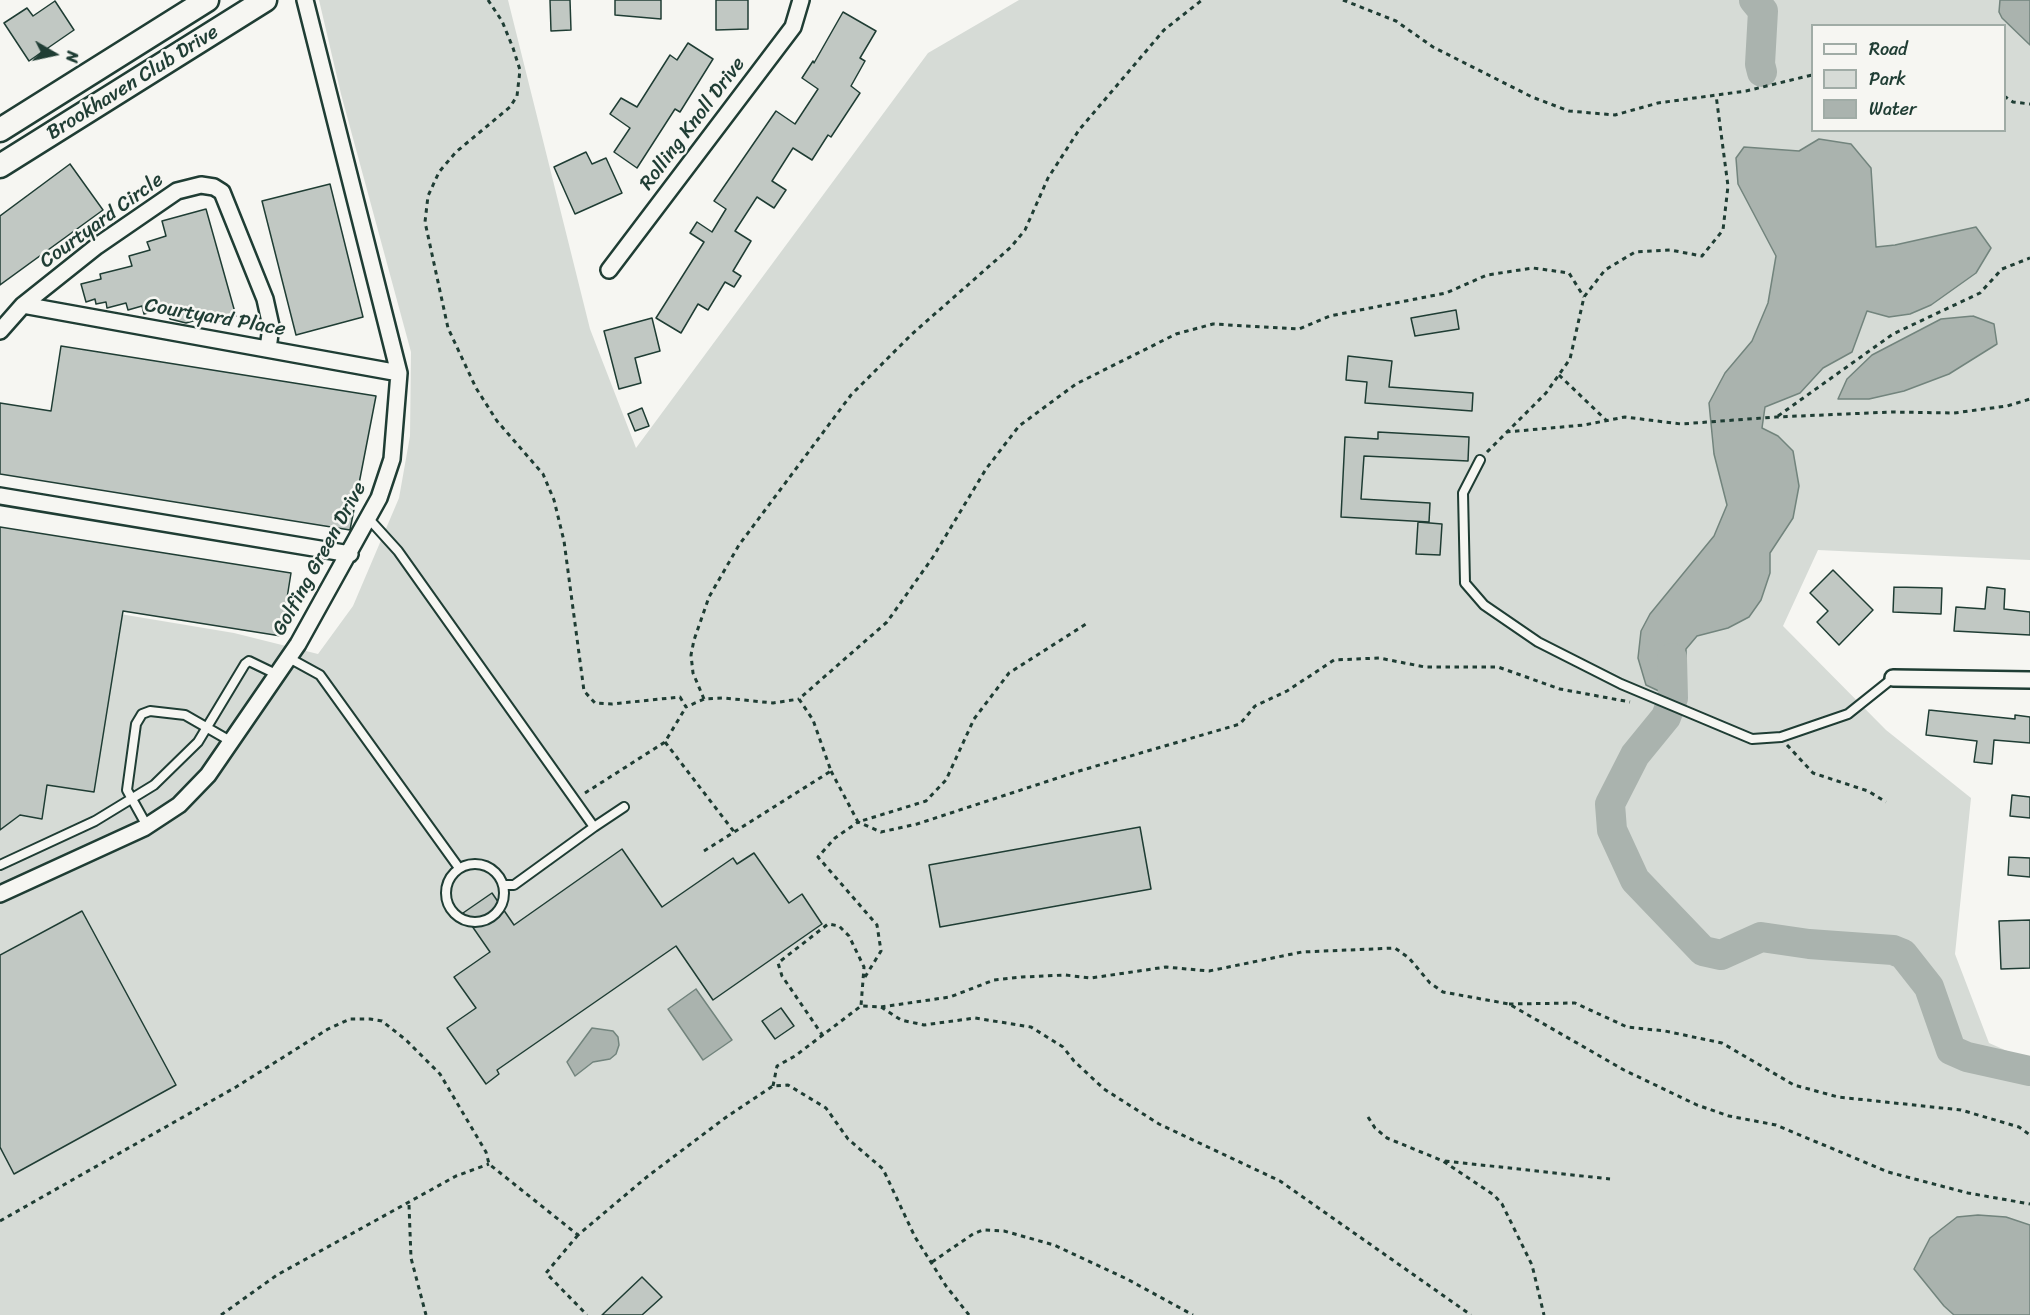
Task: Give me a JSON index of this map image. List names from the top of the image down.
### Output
{
  "streets": {
    "main road": ["Brookhaven Club Drive"],
    "street": [
      "Rolling Knoll Drive",
      "Courtyard Circle",
      "Courtyard Place",
      "Golfing Green Drive"
    ]
  },
  "crossings": [
    ["Courtyard Circle", "Courtyard Place"],
    ["Courtyard Place", "Golfing Green Drive"]
  ],
  "legend": ["Road", "Park", "Water"],
  "north": "right"
}
